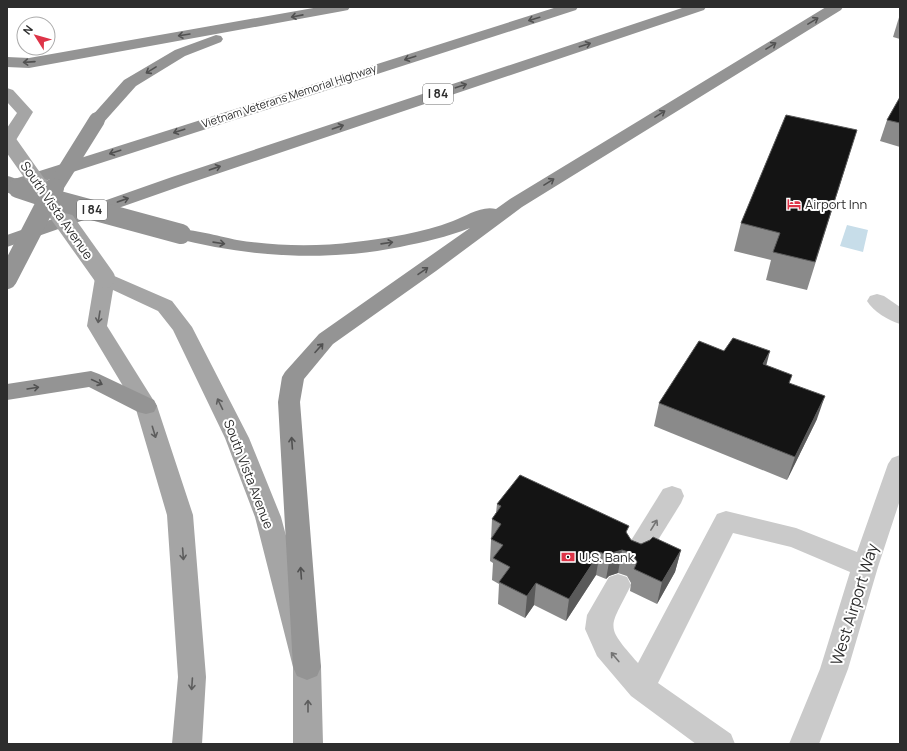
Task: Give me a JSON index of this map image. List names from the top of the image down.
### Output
{
  "streets": {
    "highway": ["I 84", "Vietnam Veterans Memorial Highway"],
    "main road": ["South Vista Avenue"],
    "street": ["West Airport Way"]
  },
  "places": {
    "hotel": ["Airport Inn"],
    "bank": ["U.S. Bank"]
  },
  "north": "top left"
}
